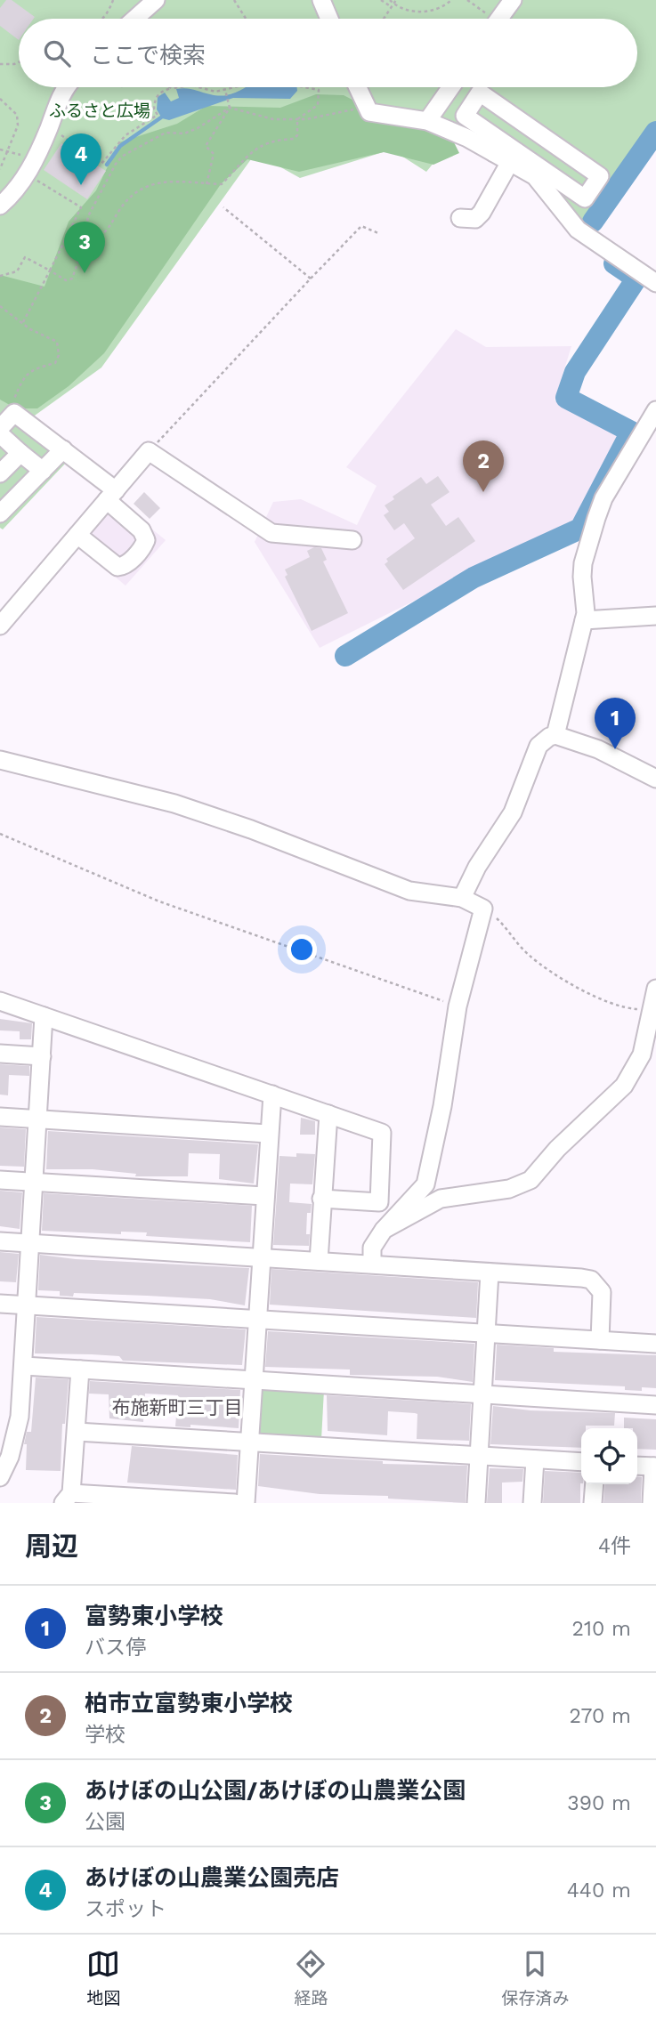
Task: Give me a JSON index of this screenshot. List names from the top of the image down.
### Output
{
  "districts": ["布施新町三丁目"],
  "parks": ["ふるさと広場"],
  "page": {
    "search": "ここで検索",
    "pins": [
      "4",
      "3",
      "2",
      "1"
    ],
    "heading": ["周辺", "4件"],
    "list": [
      {
        "mark": "1",
        "name": "富勢東小学校",
        "note": "バス停",
        "value": "210 m"
      },
      {
        "mark": "2",
        "name": "柏市立富勢東小学校",
        "note": "学校",
        "value": "270 m"
      },
      {
        "mark": "3",
        "name": "あけぼの山公園/あけぼの山農業公園",
        "note": "公園",
        "value": "390 m"
      },
      {
        "mark": "4",
        "name": "あけぼの山農業公園売店",
        "note": "スポット",
        "value": "440 m"
      }
    ],
    "nav": ["地図", "経路", "保存済み"]
  }
}
